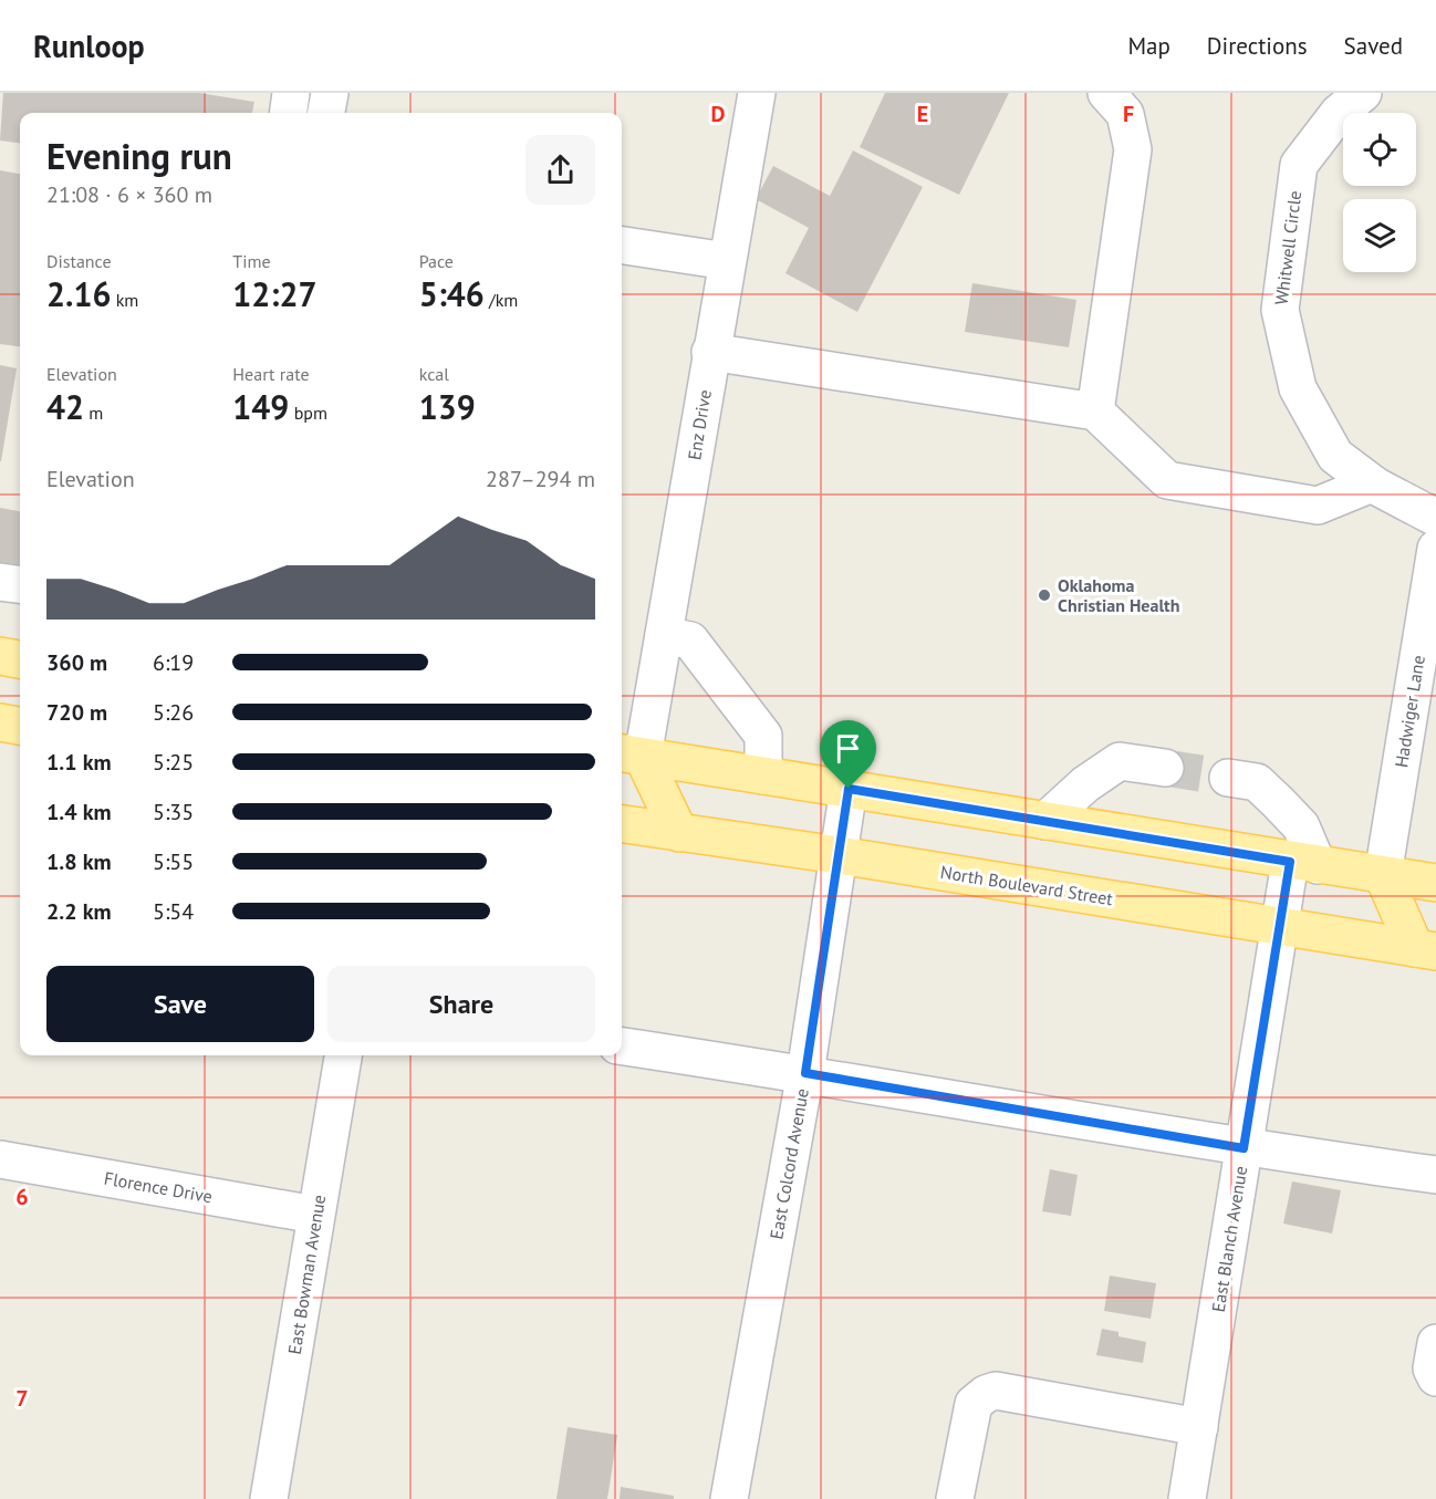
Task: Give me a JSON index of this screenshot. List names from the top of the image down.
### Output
{
  "streets": {
    "main road": ["North Boulevard Street"],
    "street": [
      "Whitwell Circle",
      "Enz Drive",
      "Hadwiger Lane",
      "East Colcord Avenue",
      "Florence Drive",
      "East Blanch Avenue",
      "East Bowman Avenue"
    ]
  },
  "crossings": [
    ["North Boulevard Street", "East Colcord Avenue"],
    ["North Boulevard Street", "East Blanch Avenue"],
    ["Florence Drive", "East Bowman Avenue"]
  ],
  "places": ["Oklahoma Christian Health"],
  "page": {
    "header": "Runloop",
    "nav": ["Map", "Directions", "Saved"],
    "heading": ["Evening run", "21:08 · 6 × 360 m"],
    "stats": [
      ["Distance", "2.16 km"],
      ["Time", "12:27"],
      ["Pace", "5:46 /km"],
      ["Elevation", "42 m"],
      ["Heart rate", "149 bpm"],
      ["kcal", "139"]
    ],
    "chart": ["Elevation", "287–294 m"],
    "list": [
      {
        "name": "360 m",
        "note": "6:19"
      },
      {
        "name": "720 m",
        "note": "5:26"
      },
      {
        "name": "1.1 km",
        "note": "5:25"
      },
      {
        "name": "1.4 km",
        "note": "5:35"
      },
      {
        "name": "1.8 km",
        "note": "5:55"
      },
      {
        "name": "2.2 km",
        "note": "5:54"
      }
    ],
    "buttons": ["Save", "Share"]
  },
  "grid": {
    "columns": ["D", "E", "F"],
    "rows": ["6", "7"]
  }
}
